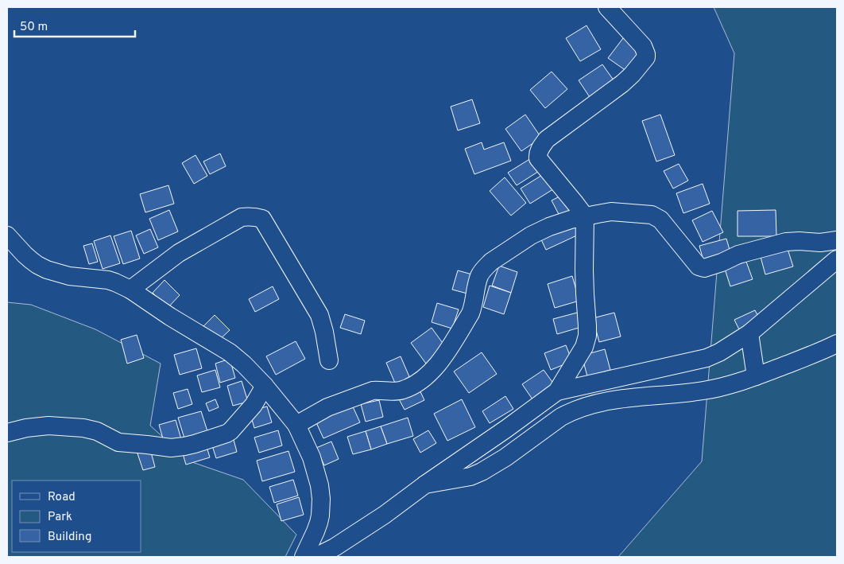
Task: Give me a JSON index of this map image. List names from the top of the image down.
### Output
{
  "legend": ["Road", "Park", "Building"],
  "scale_bar": "50 m"
}
